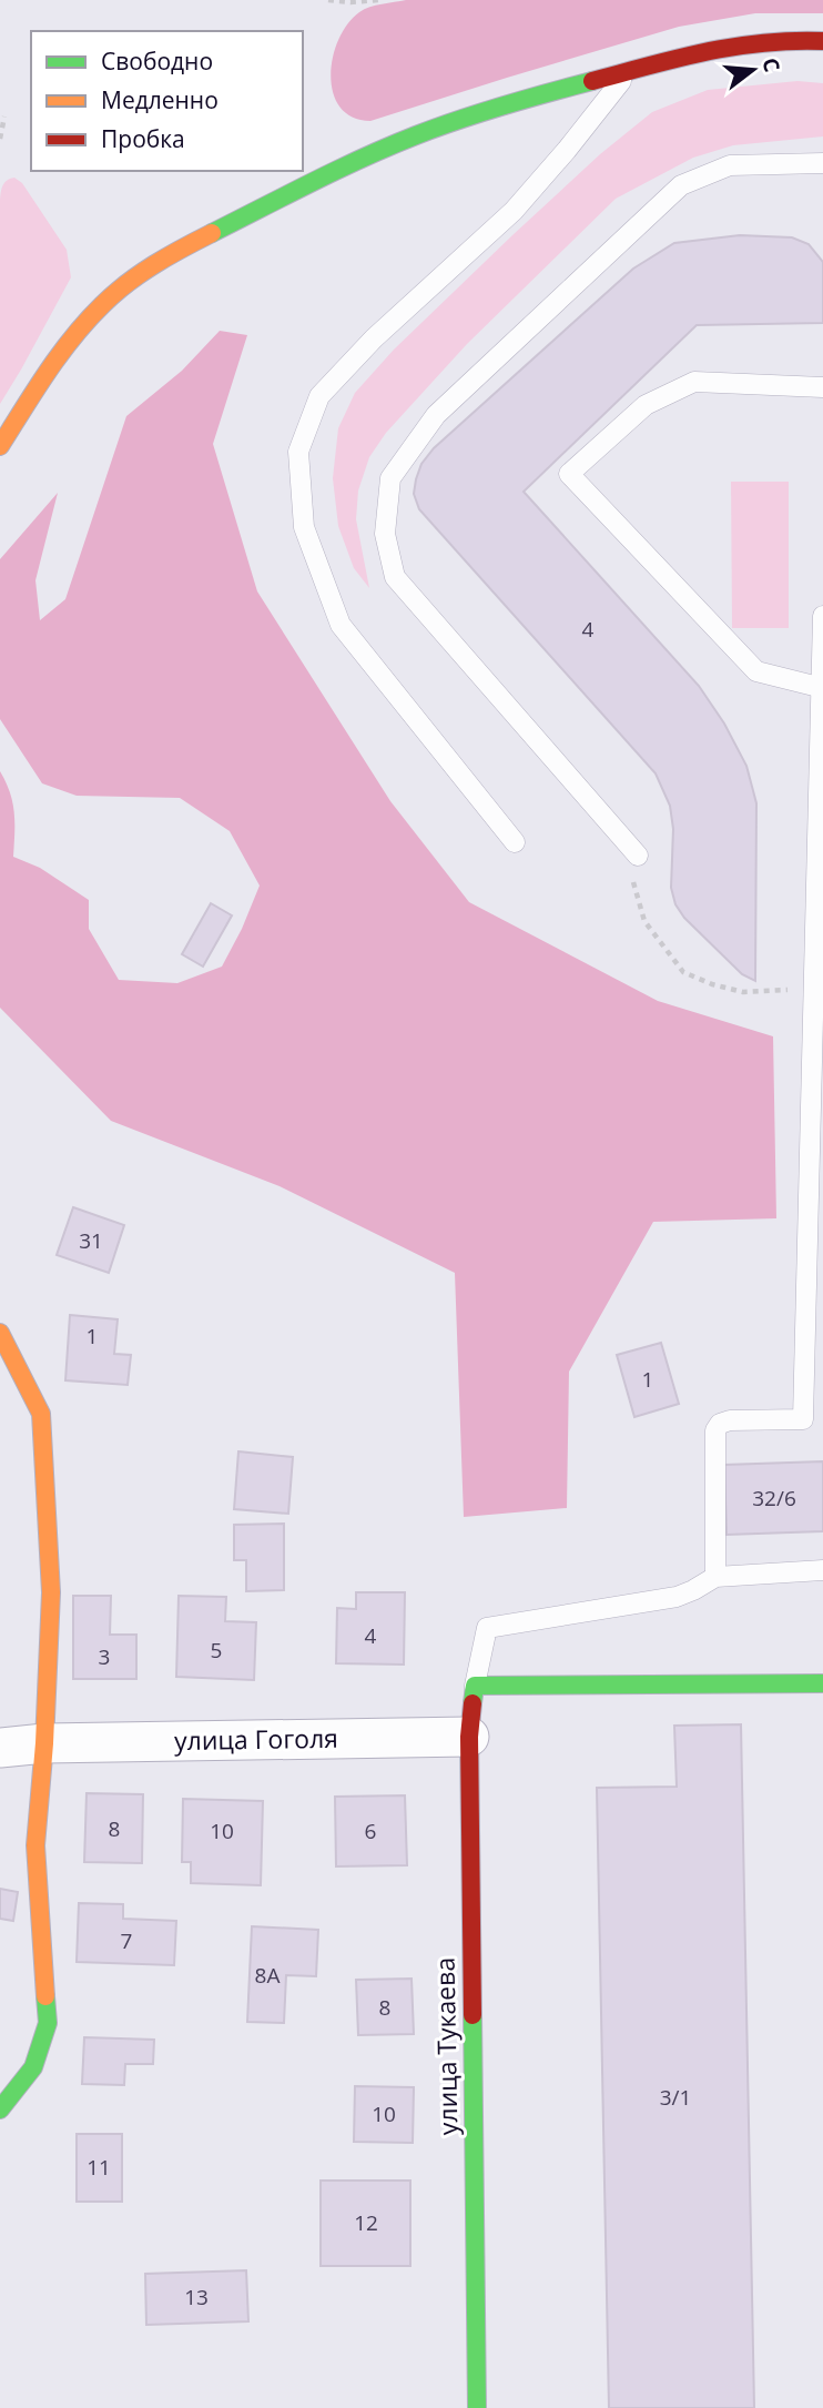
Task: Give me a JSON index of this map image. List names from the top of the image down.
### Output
{
  "streets": {
    "street": ["улица Гоголя", "улица Тукаева"]
  },
  "crossings": [
    ["улица Гоголя", "улица Тукаева"]
  ],
  "house_numbers": [
    "4",
    "31",
    "1",
    "1",
    "32/6",
    "4",
    "5",
    "3",
    "8",
    "10",
    "6",
    "7",
    "8А",
    "8",
    "3/1",
    "10",
    "11",
    "12",
    "13"
  ],
  "legend": ["Свободно", "Медленно", "Пробка"],
  "north": "right"
}
